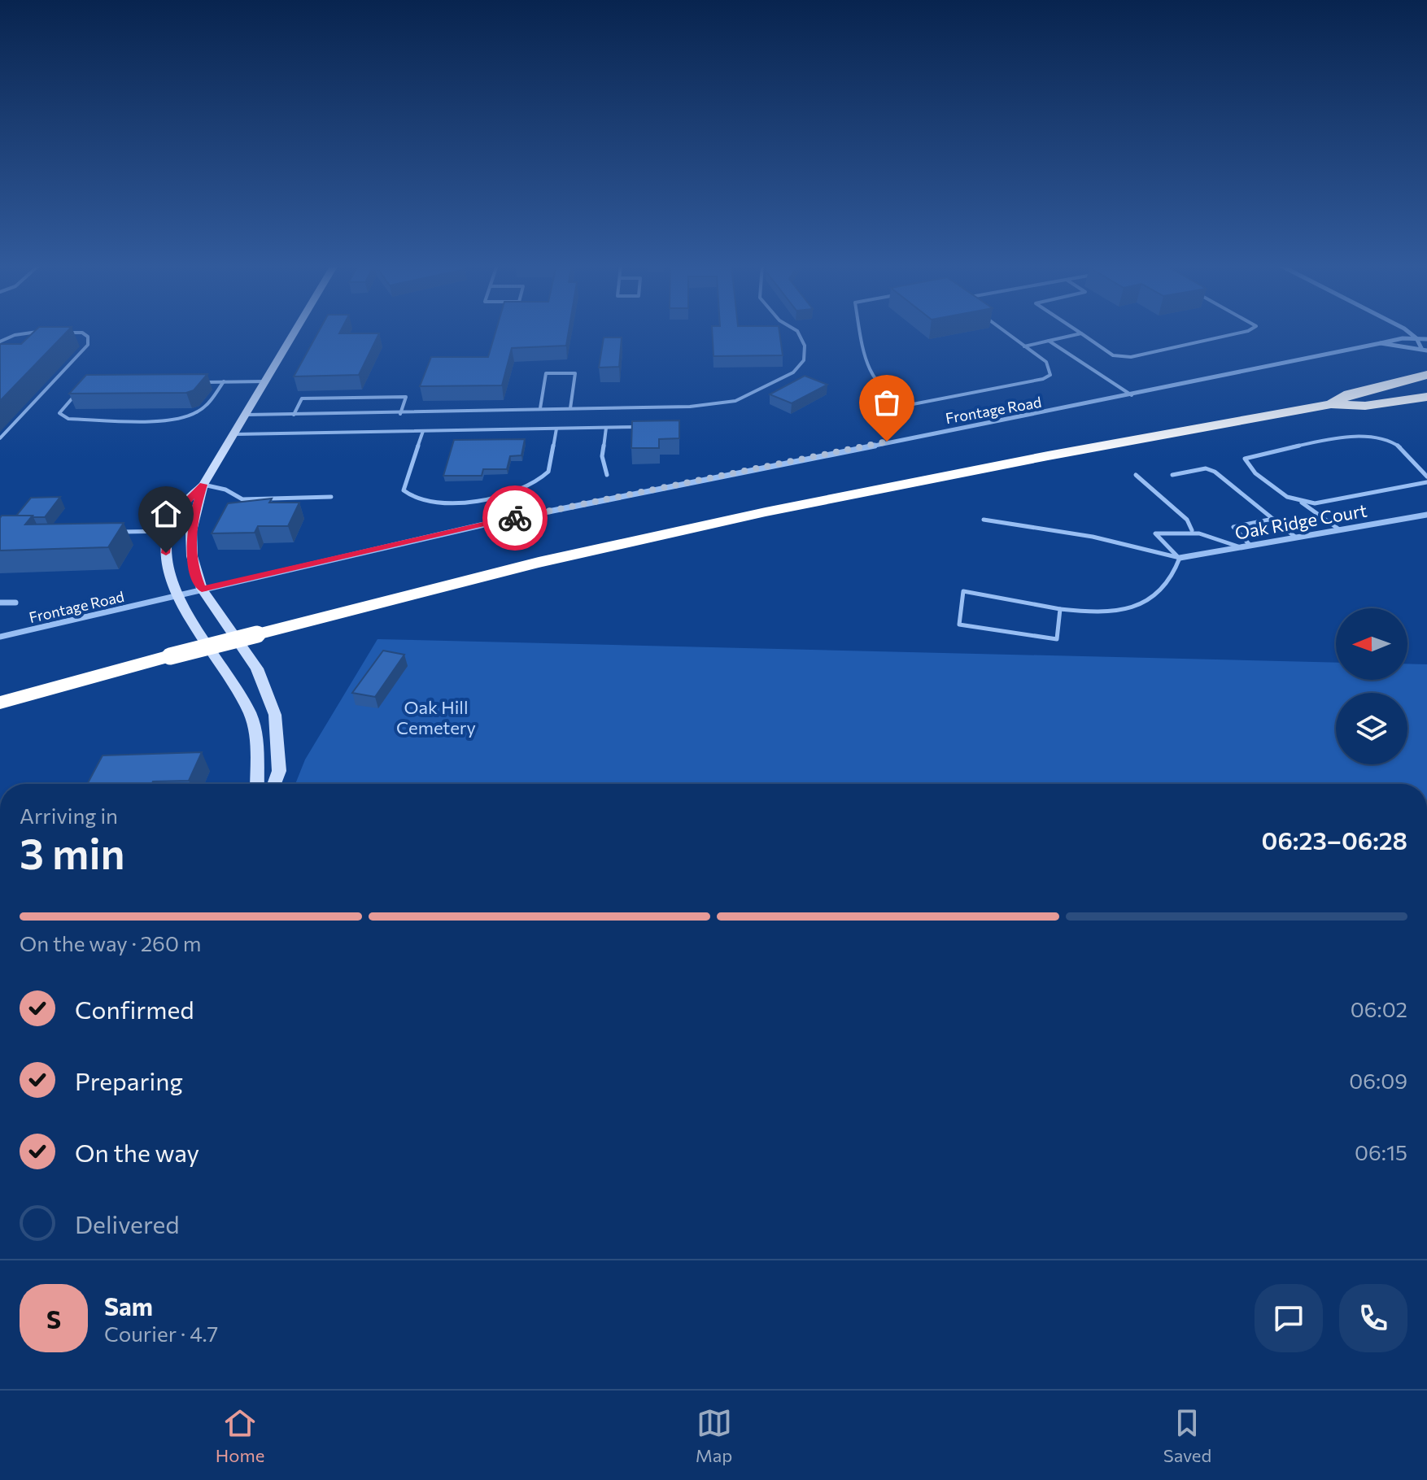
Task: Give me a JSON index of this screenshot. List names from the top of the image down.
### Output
{
  "streets": {
    "street": ["Frontage Road", "Oak Ridge Court"]
  },
  "parks": ["Oak Hill Cemetery"],
  "north": "left",
  "page": {
    "heading": ["3 min", "Arriving in", "06:23–06:28"],
    "panel": ["Sam", "Courier · 4.7"],
    "bar": "On the way · 260 m",
    "list": [
      ["Confirmed", "06:02"],
      ["Preparing", "06:09"],
      ["On the way", "06:15"],
      "Delivered"
    ],
    "round": "S",
    "tabs": ["Home", "Map", "Saved"]
  }
}
